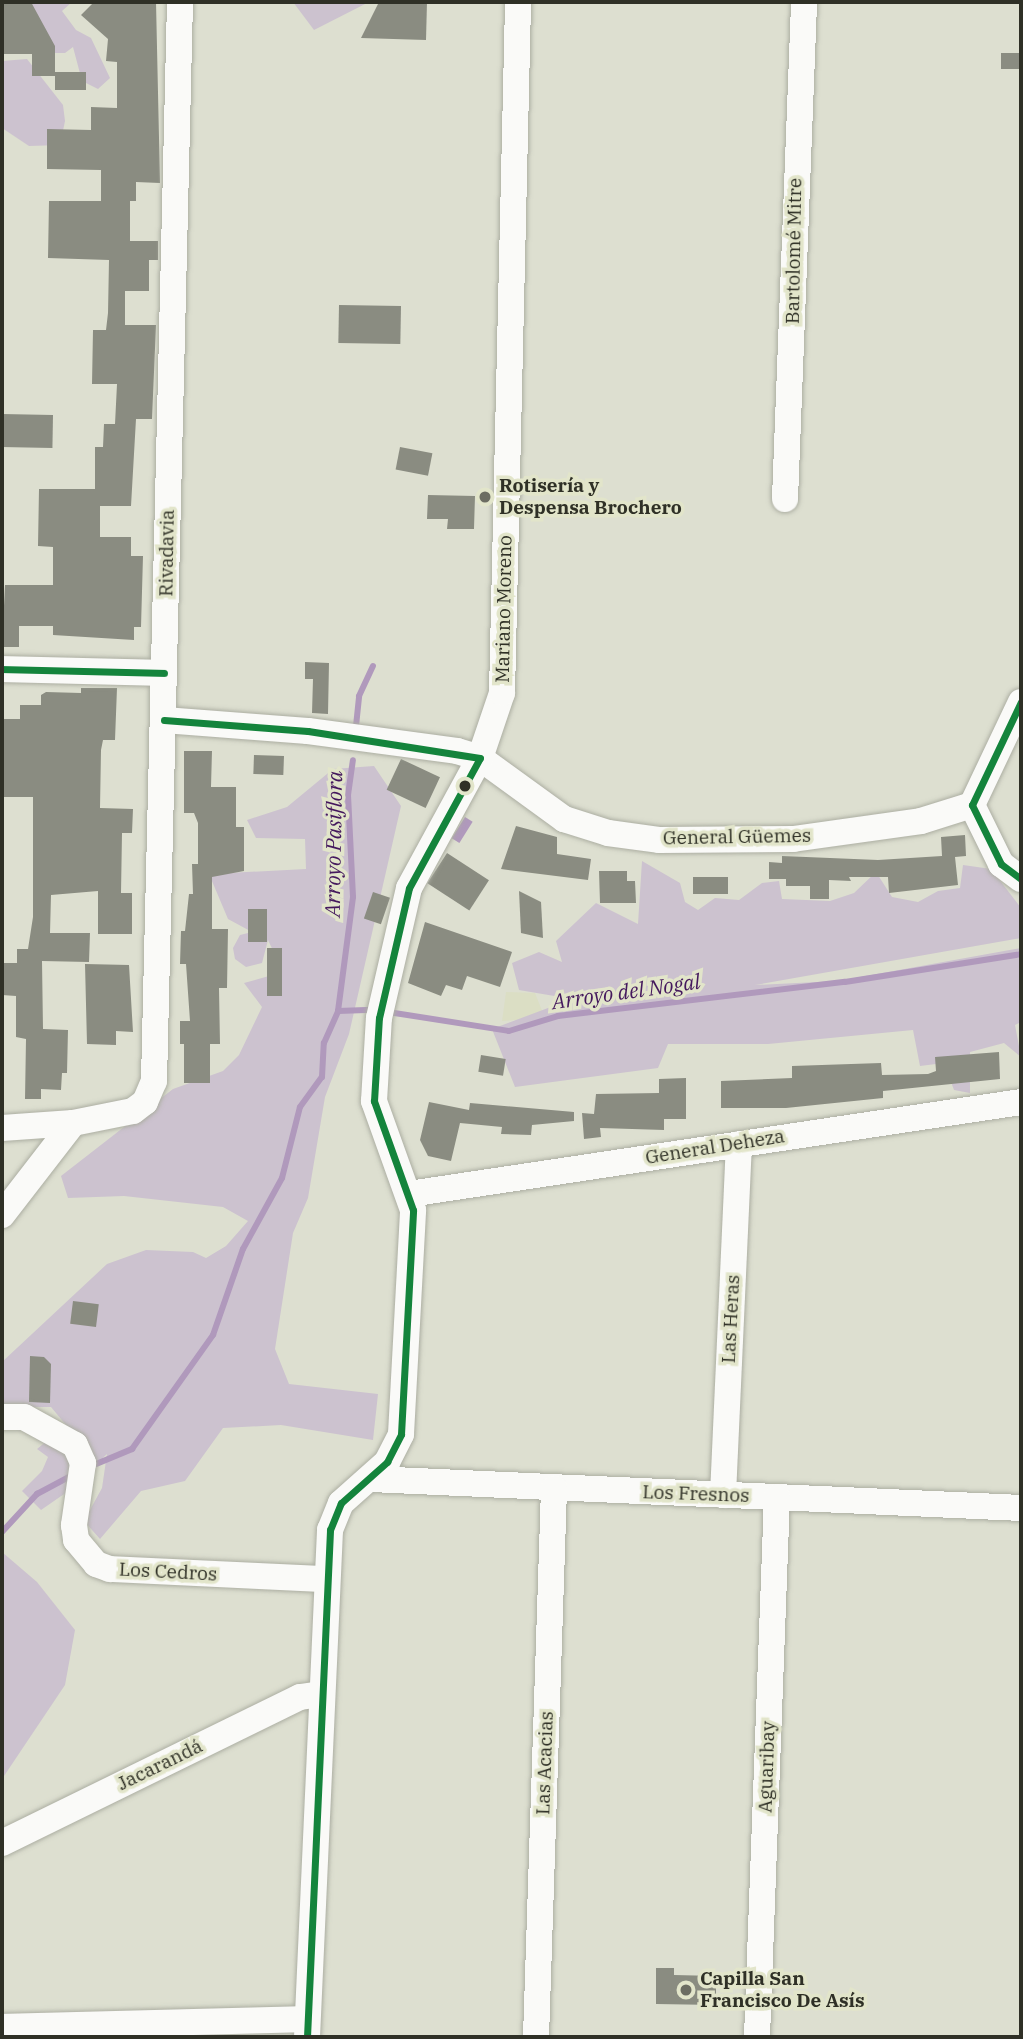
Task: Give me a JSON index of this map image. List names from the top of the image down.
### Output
{
  "streets": {
    "street": [
      "Bartolomé Mitre",
      "Rivadavia",
      "Mariano Moreno",
      "General Güemes",
      "General Deheza",
      "Las Heras",
      "Los Fresnos",
      "Los Cedros",
      "Las Acacias",
      "Jacarandá",
      "Aguaribay"
    ]
  },
  "crossings": [
    ["Mariano Moreno", "General Güemes"],
    ["Mariano Moreno", "General Deheza"],
    ["Mariano Moreno", "Los Fresnos"],
    ["Mariano Moreno", "Los Cedros"],
    ["Mariano Moreno", "Jacarandá"],
    ["General Deheza", "Las Heras"],
    ["Las Heras", "Los Fresnos"],
    ["Los Fresnos", "Las Acacias"],
    ["Los Fresnos", "Aguaribay"]
  ],
  "water": ["Arroyo Pasiflora", "Arroyo del Nogal"],
  "places": ["Rotisería y Despensa Brochero", "Capilla San Francisco De Asís"]
}
